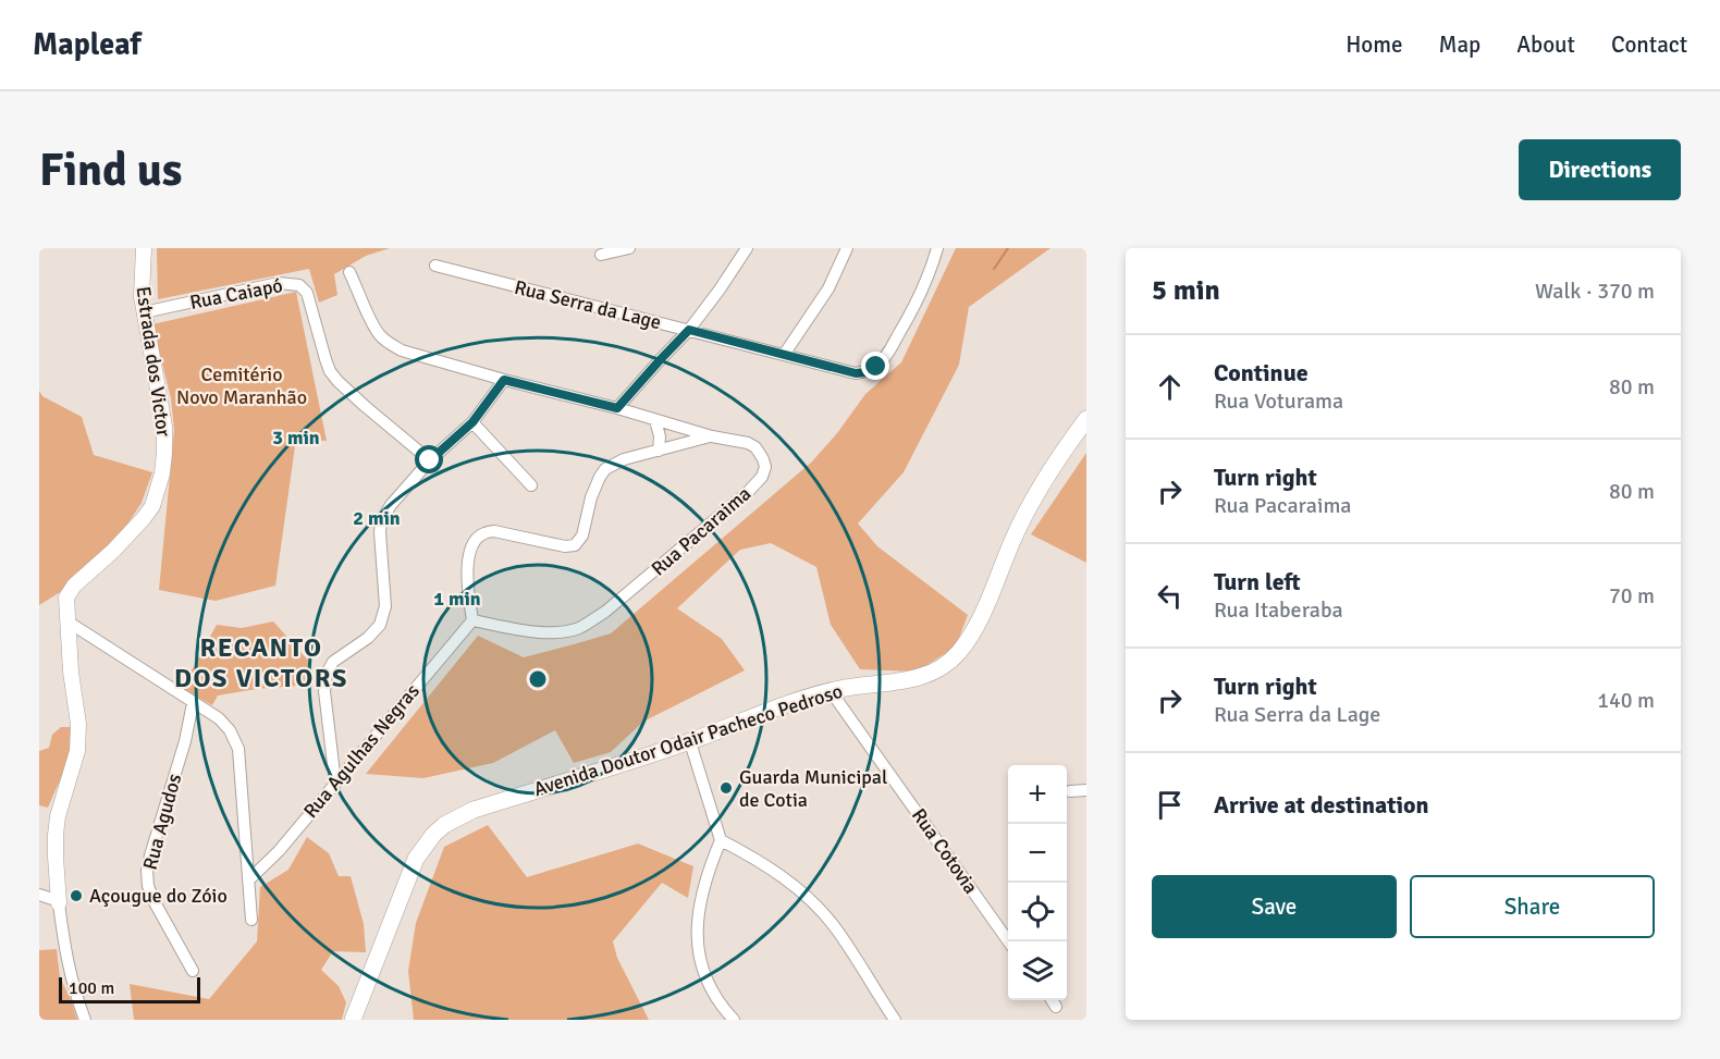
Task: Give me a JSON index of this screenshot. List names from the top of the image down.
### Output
{
  "streets": {
    "main road": ["Avenida Doutor Odair Pacheco Pedroso"],
    "street": [
      "Rua Caiapó",
      "Rua Serra da Lage",
      "Estrada dos Victor",
      "Rua Pacaraima",
      "Rua Agulhas Negras",
      "Rua Agudos",
      "Rua Cotovia"
    ]
  },
  "crossings": [
    ["Rua Caiapó", "Estrada dos Victor"],
    ["Rua Pacaraima", "Rua Agulhas Negras"],
    ["Avenida Doutor Odair Pacheco Pedroso", "Rua Cotovia"]
  ],
  "districts": ["RECANTO DOS VICTORS"],
  "parks": ["Cemitério Novo Maranhão"],
  "places": ["Guarda Municipal de Cotia", "Açougue do Zóio"],
  "scale_bar": "100 m",
  "page": {
    "header": "Mapleaf",
    "nav": [
      "Home",
      "Map",
      "About",
      "Contact"
    ],
    "buttons": [
      "Directions",
      ["Save", "Share"]
    ],
    "title": "Find us",
    "heading": ["5 min", "Walk · 370 m"],
    "list": [
      ["Continue", "Rua Voturama", "80 m"],
      ["Turn right", "Rua Pacaraima", "80 m"],
      ["Turn left", "Rua Itaberaba", "70 m"],
      ["Turn right", "Rua Serra da Lage", "140 m"],
      "Arrive at destination"
    ],
    "map_buttons": ["+", "−"],
    "scale": "100 m"
  },
  "rings": ["3 min", "2 min", "1 min"]
}
